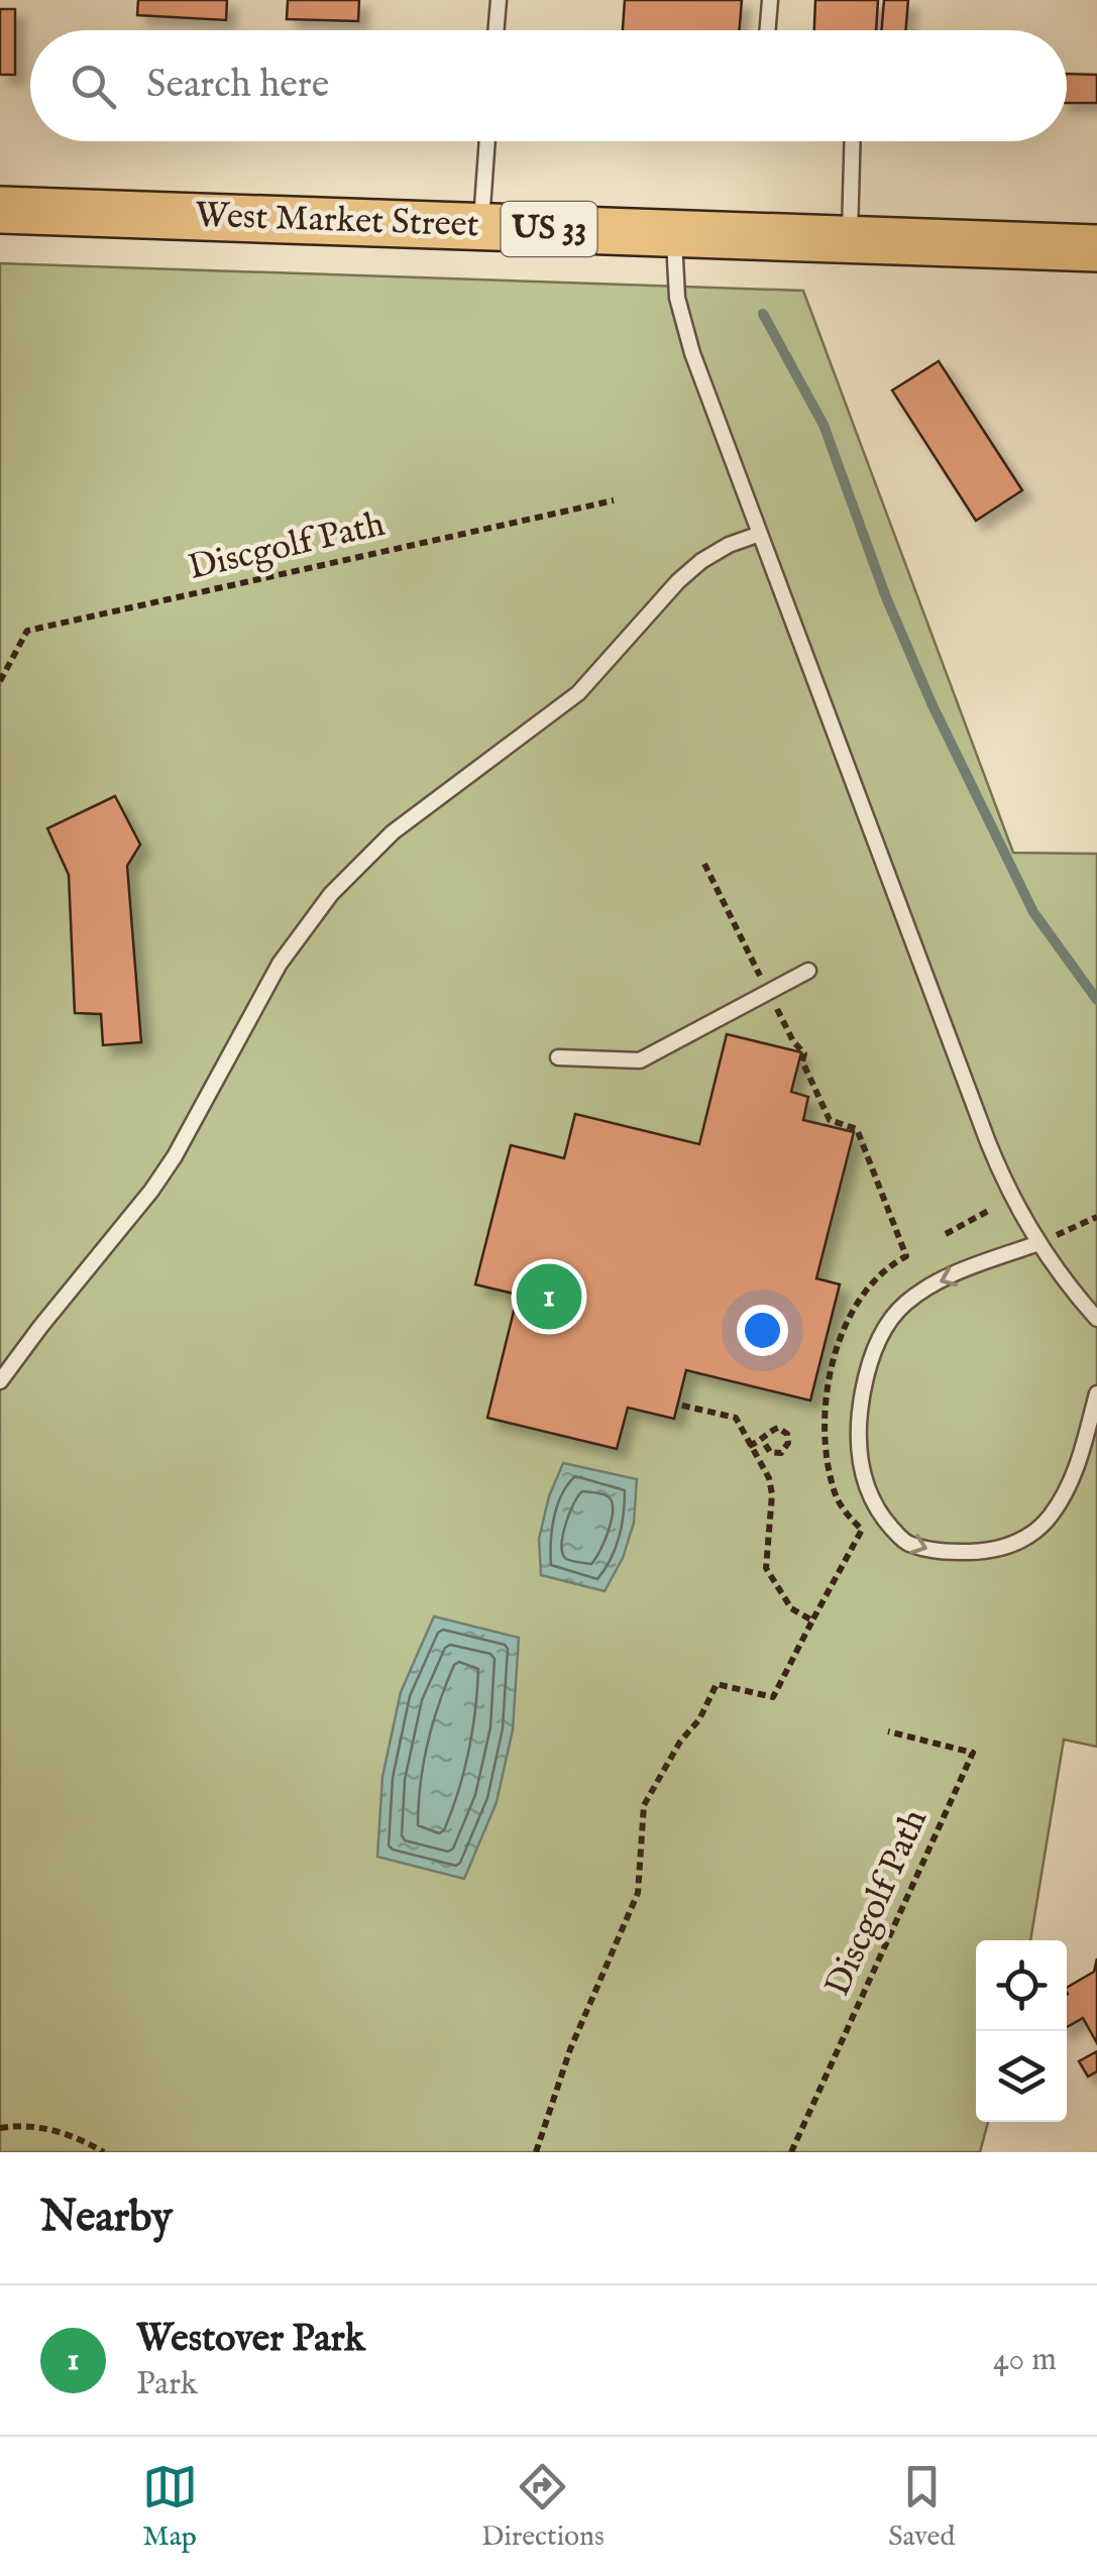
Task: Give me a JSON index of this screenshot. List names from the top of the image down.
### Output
{
  "streets": {
    "main road": ["West Market Street", "US 33"],
    "path": ["Discgolf Path"]
  },
  "page": {
    "search": "Search here",
    "pins": "1",
    "heading": "Nearby",
    "list": [
      {
        "mark": "1",
        "name": "Westover Park",
        "note": "Park",
        "value": "40 m"
      }
    ],
    "nav": ["Map", "Directions", "Saved"]
  }
}
